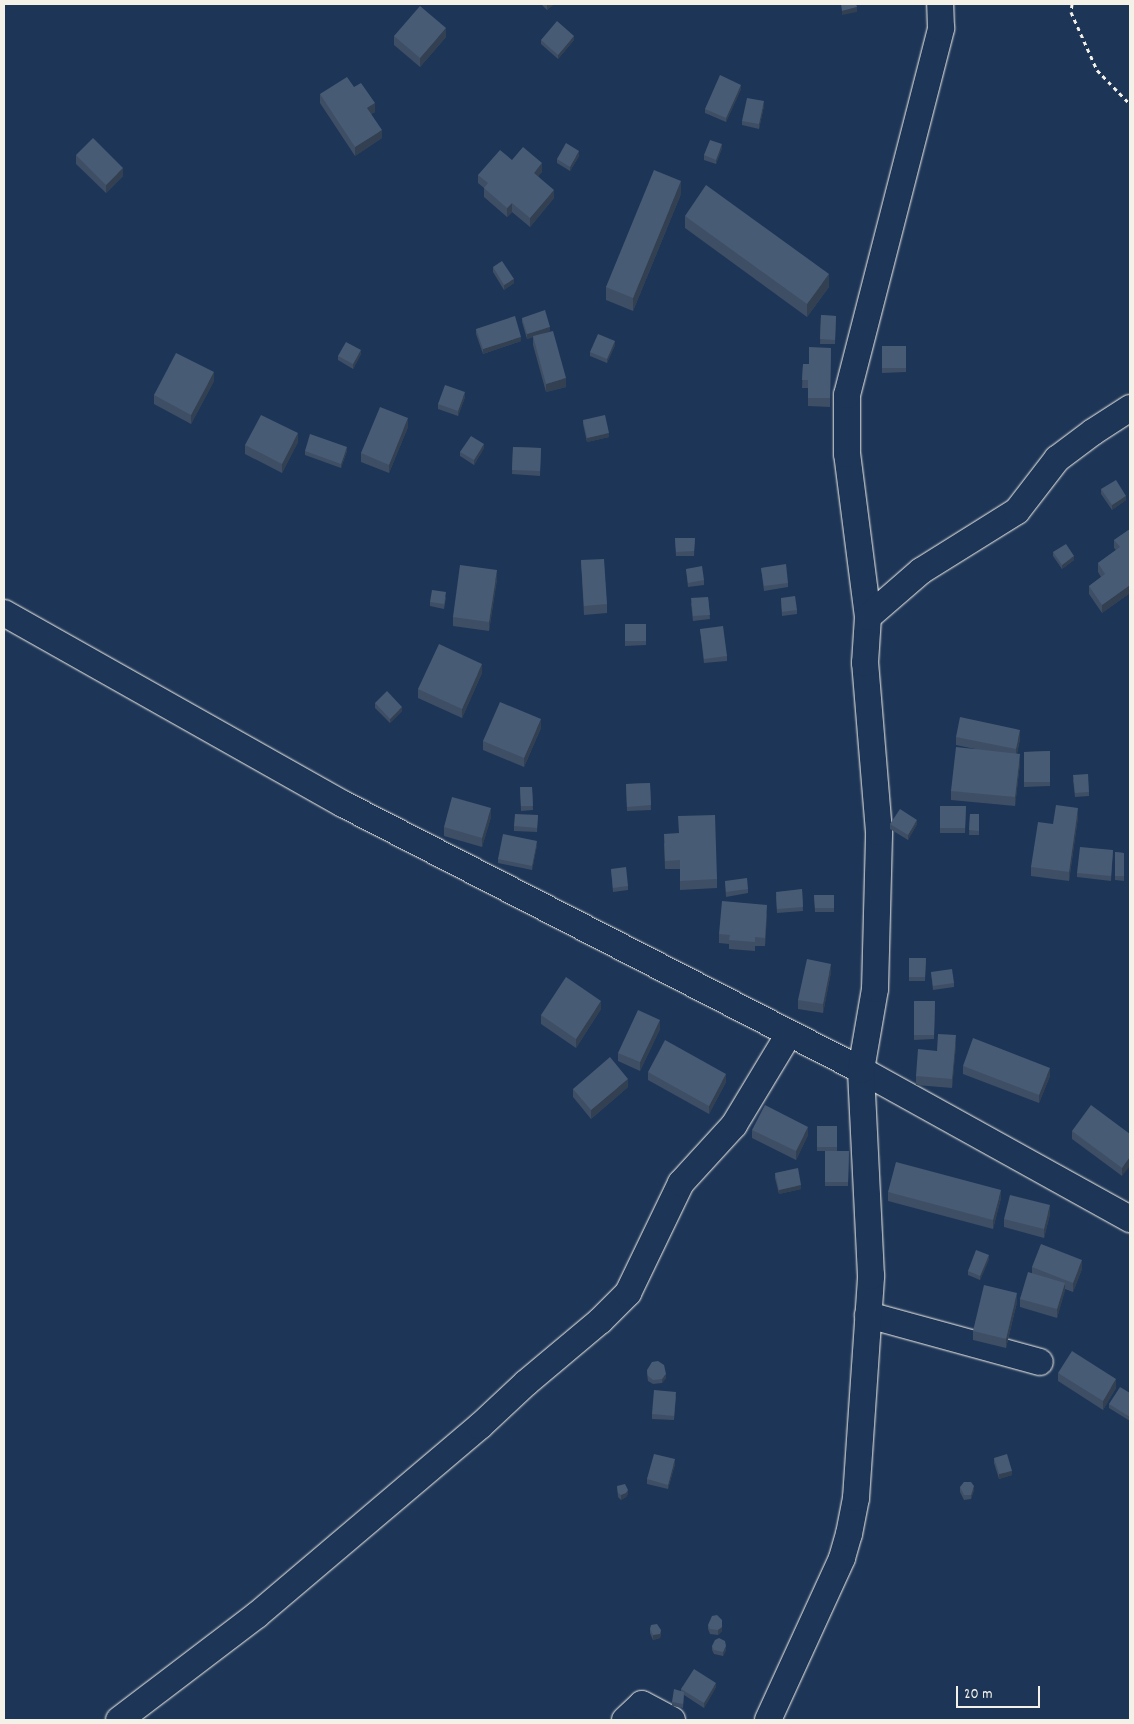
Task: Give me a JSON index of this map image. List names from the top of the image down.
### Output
{
  "scale_bar": "20 m"
}
